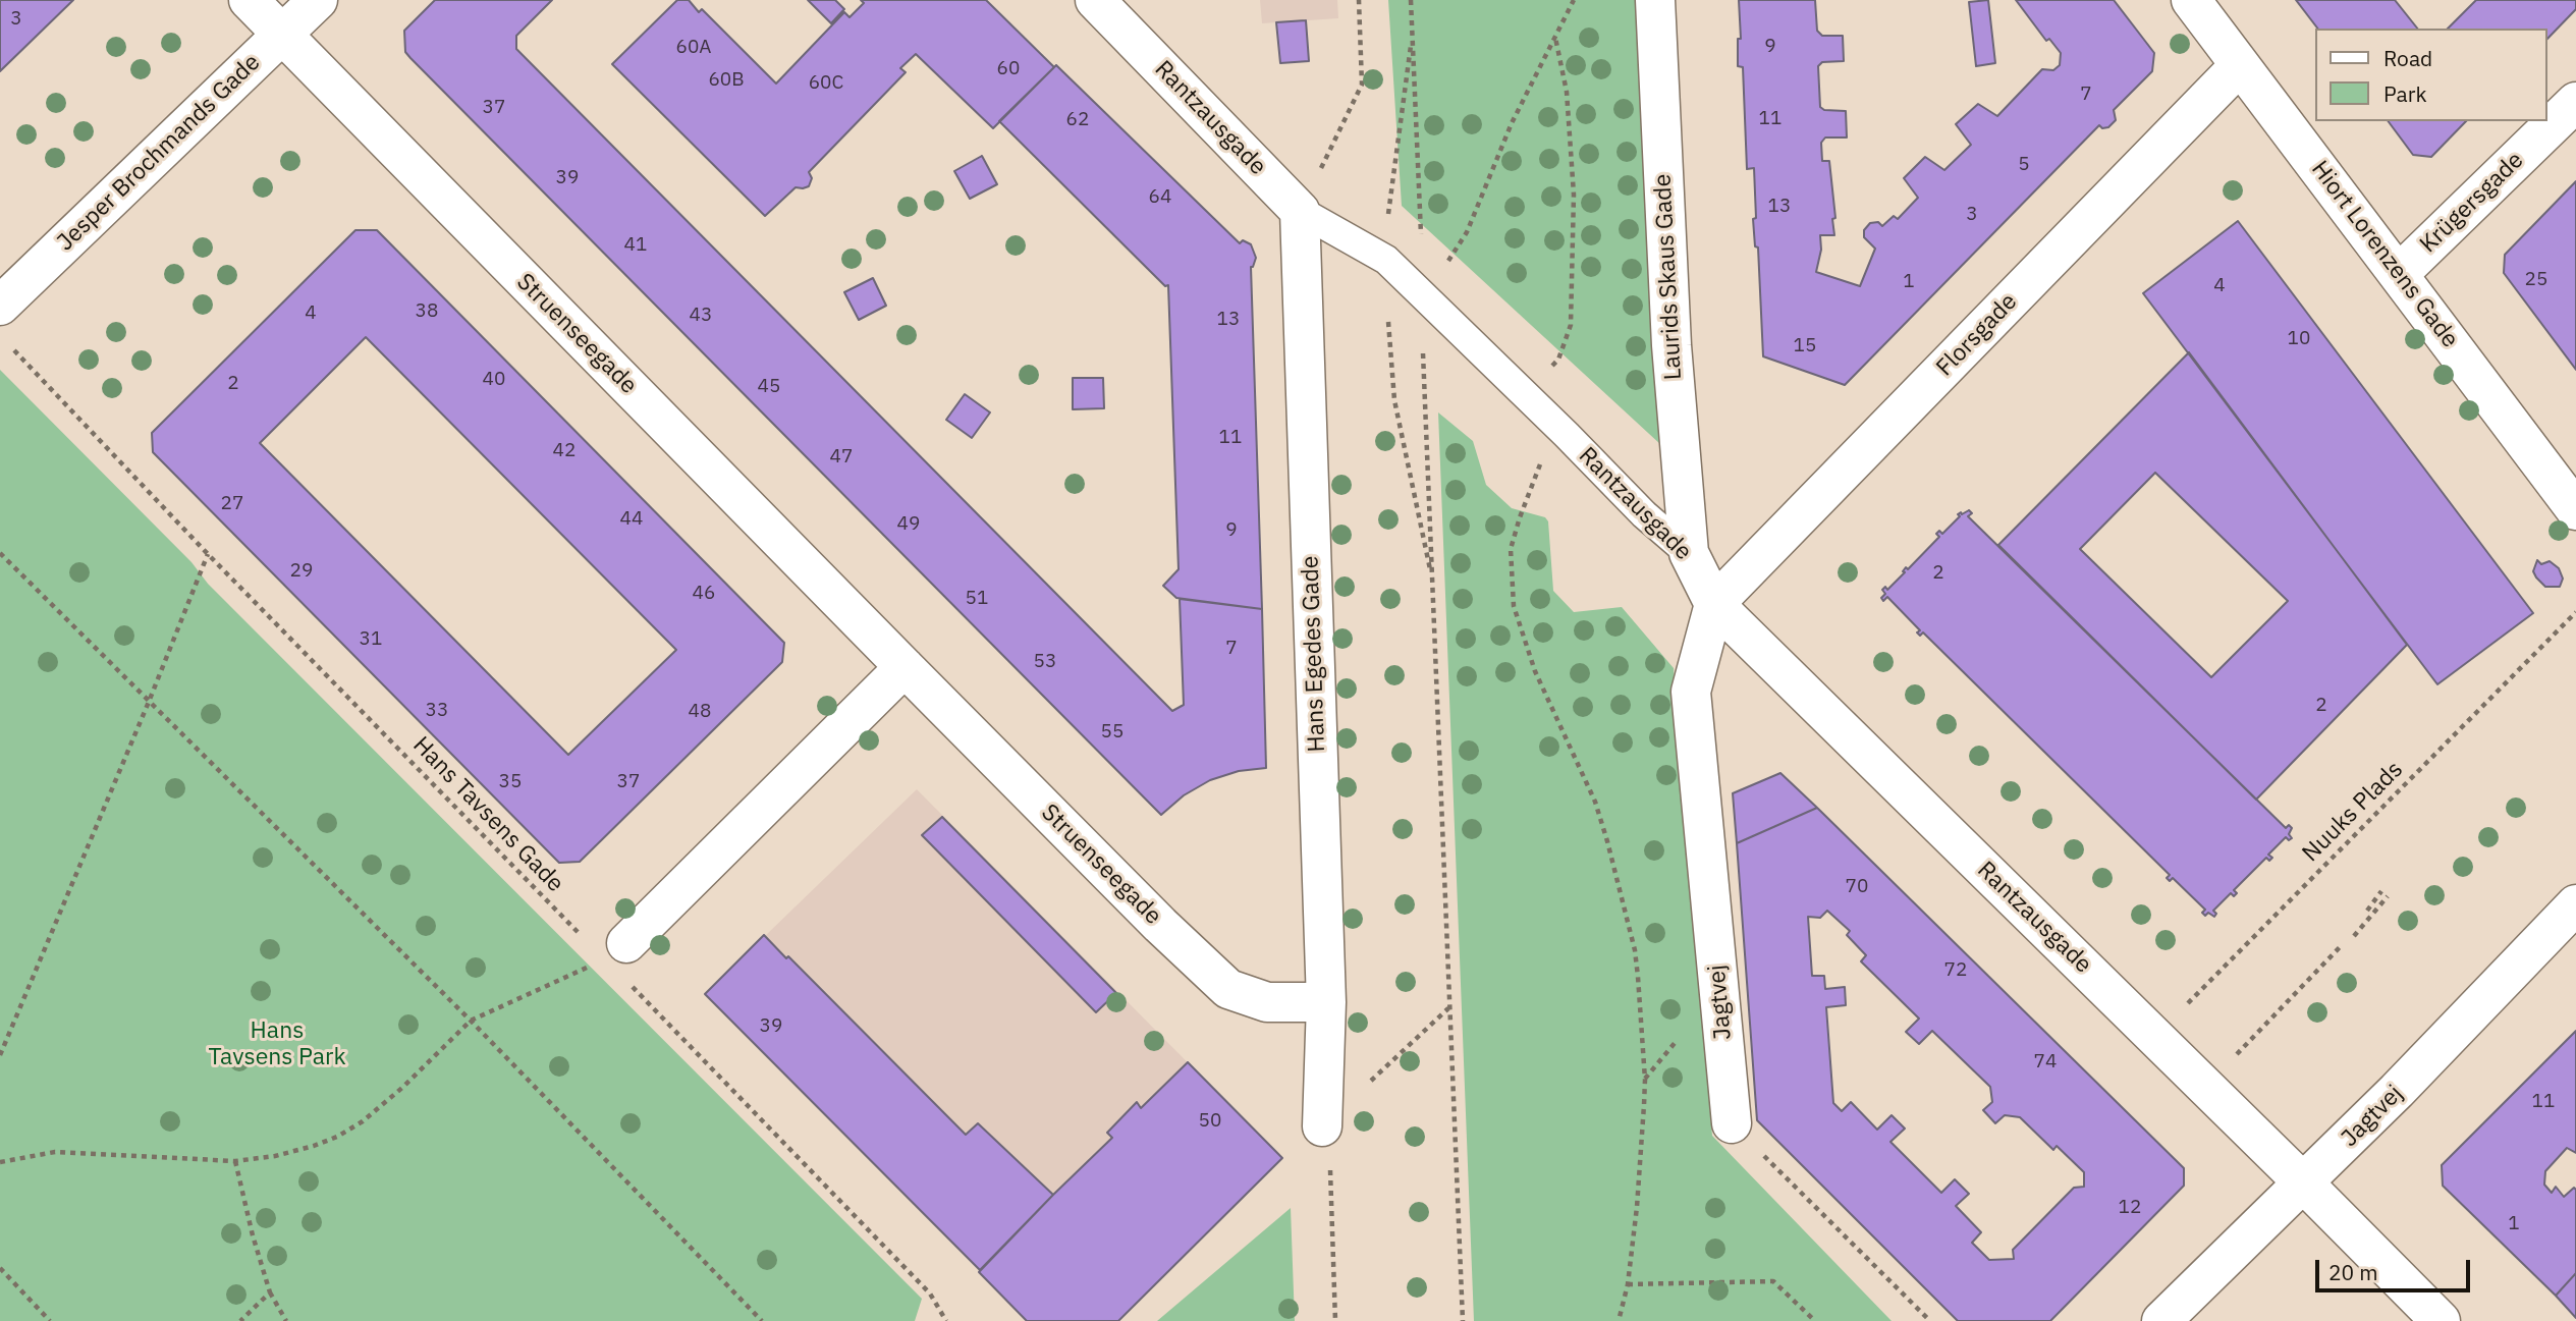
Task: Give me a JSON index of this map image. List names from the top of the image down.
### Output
{
  "streets": {
    "street": [
      "Rantzausgade",
      "Jesper Brochmands Gade",
      "Krügersgade",
      "Hiort Lorenzens Gade",
      "Laurids Skaus Gade",
      "Struenseegade",
      "Florsgade",
      "Hans Egedes Gade",
      "Jagtvej"
    ],
    "path": ["Nuuks Plads", "Hans Tavsens Gade"]
  },
  "crossings": [
    ["Rantzausgade", "Laurids Skaus Gade"],
    ["Rantzausgade", "Florsgade"],
    ["Rantzausgade", "Hans Egedes Gade"],
    ["Rantzausgade", "Nuuks Plads"],
    ["Rantzausgade", "Jagtvej"],
    ["Jesper Brochmands Gade", "Struenseegade"],
    ["Krügersgade", "Hiort Lorenzens Gade"],
    ["Hiort Lorenzens Gade", "Florsgade"],
    ["Struenseegade", "Hans Egedes Gade"],
    ["Florsgade", "Jagtvej"]
  ],
  "parks": ["Hans Tavsens Park"],
  "house_numbers": [
    "3",
    "9",
    "60A",
    "60",
    "60B",
    "60C",
    "7",
    "37",
    "11",
    "62",
    "5",
    "39",
    "64",
    "13",
    "3",
    "41",
    "25",
    "1",
    "4",
    "38",
    "4",
    "43",
    "13",
    "10",
    "15",
    "40",
    "2",
    "45",
    "11",
    "42",
    "47",
    "27",
    "44",
    "49",
    "9",
    "29",
    "2",
    "46",
    "51",
    "31",
    "7",
    "53",
    "2",
    "33",
    "48",
    "55",
    "35",
    "37",
    "70",
    "72",
    "39",
    "74",
    "11",
    "50",
    "12",
    "1"
  ],
  "legend": ["Road", "Park"],
  "scale_bar": "20 m"
}
